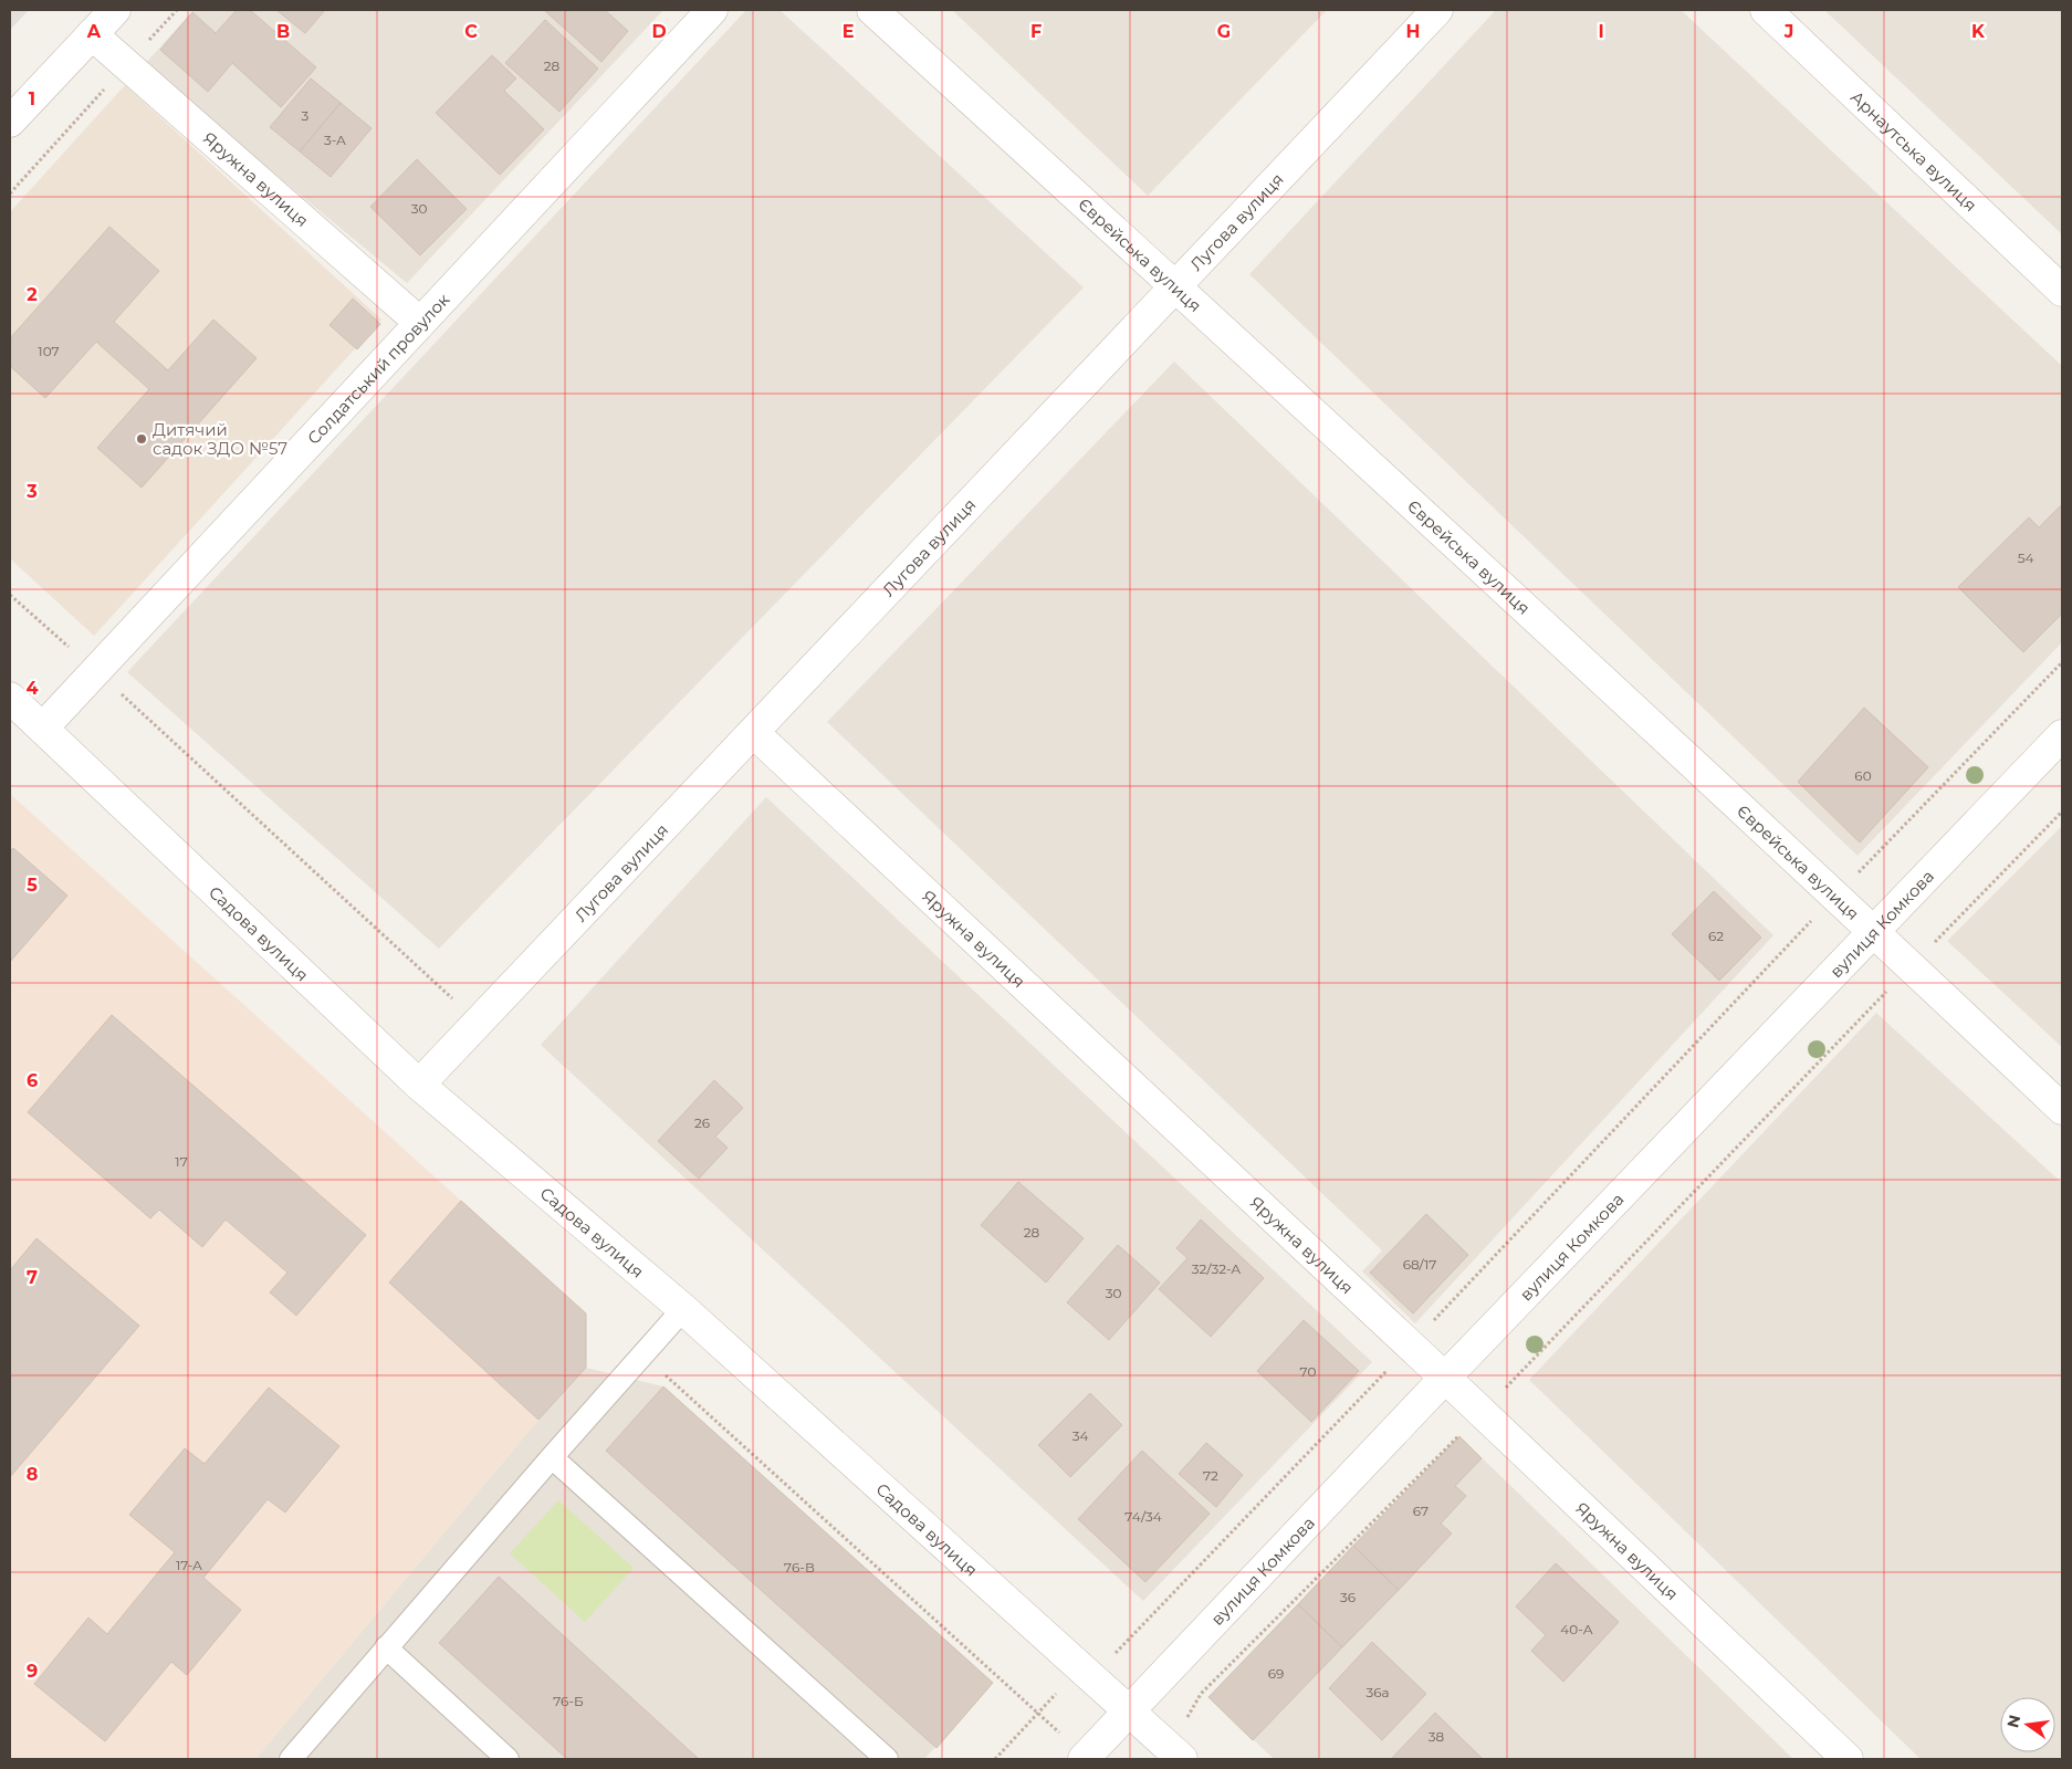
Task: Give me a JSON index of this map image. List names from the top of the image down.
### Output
{
  "streets": {
    "street": [
      "Арнаутська вулиця",
      "Яружна вулиця",
      "Лугова вулиця",
      "Єврейська вулиця",
      "Солдатський провулок",
      "вулиця Комкова",
      "Садова вулиця"
    ]
  },
  "crossings": [
    ["Яружна вулиця", "Лугова вулиця"],
    ["Яружна вулиця", "Солдатський провулок"],
    ["Яружна вулиця", "вулиця Комкова"],
    ["Лугова вулиця", "Єврейська вулиця"],
    ["Лугова вулиця", "Садова вулиця"],
    ["Єврейська вулиця", "вулиця Комкова"],
    ["Солдатський провулок", "Садова вулиця"],
    ["вулиця Комкова", "Садова вулиця"]
  ],
  "places": ["Дитячий садок ЗДО №57"],
  "house_numbers": [
    "28",
    "3",
    "3-А",
    "30",
    "107",
    "54",
    "60",
    "62",
    "26",
    "17",
    "28",
    "68/17",
    "32/32-А",
    "30",
    "70",
    "34",
    "72",
    "67",
    "74/34",
    "17-А",
    "76-В",
    "36",
    "40-А",
    "69",
    "36а",
    "76-Б",
    "38"
  ],
  "north": "left",
  "grid": {
    "columns": [
      "A",
      "B",
      "C",
      "D",
      "E",
      "F",
      "G",
      "H",
      "I",
      "J",
      "K"
    ],
    "rows": [
      "1",
      "2",
      "3",
      "4",
      "5",
      "6",
      "7",
      "8",
      "9"
    ]
  }
}
